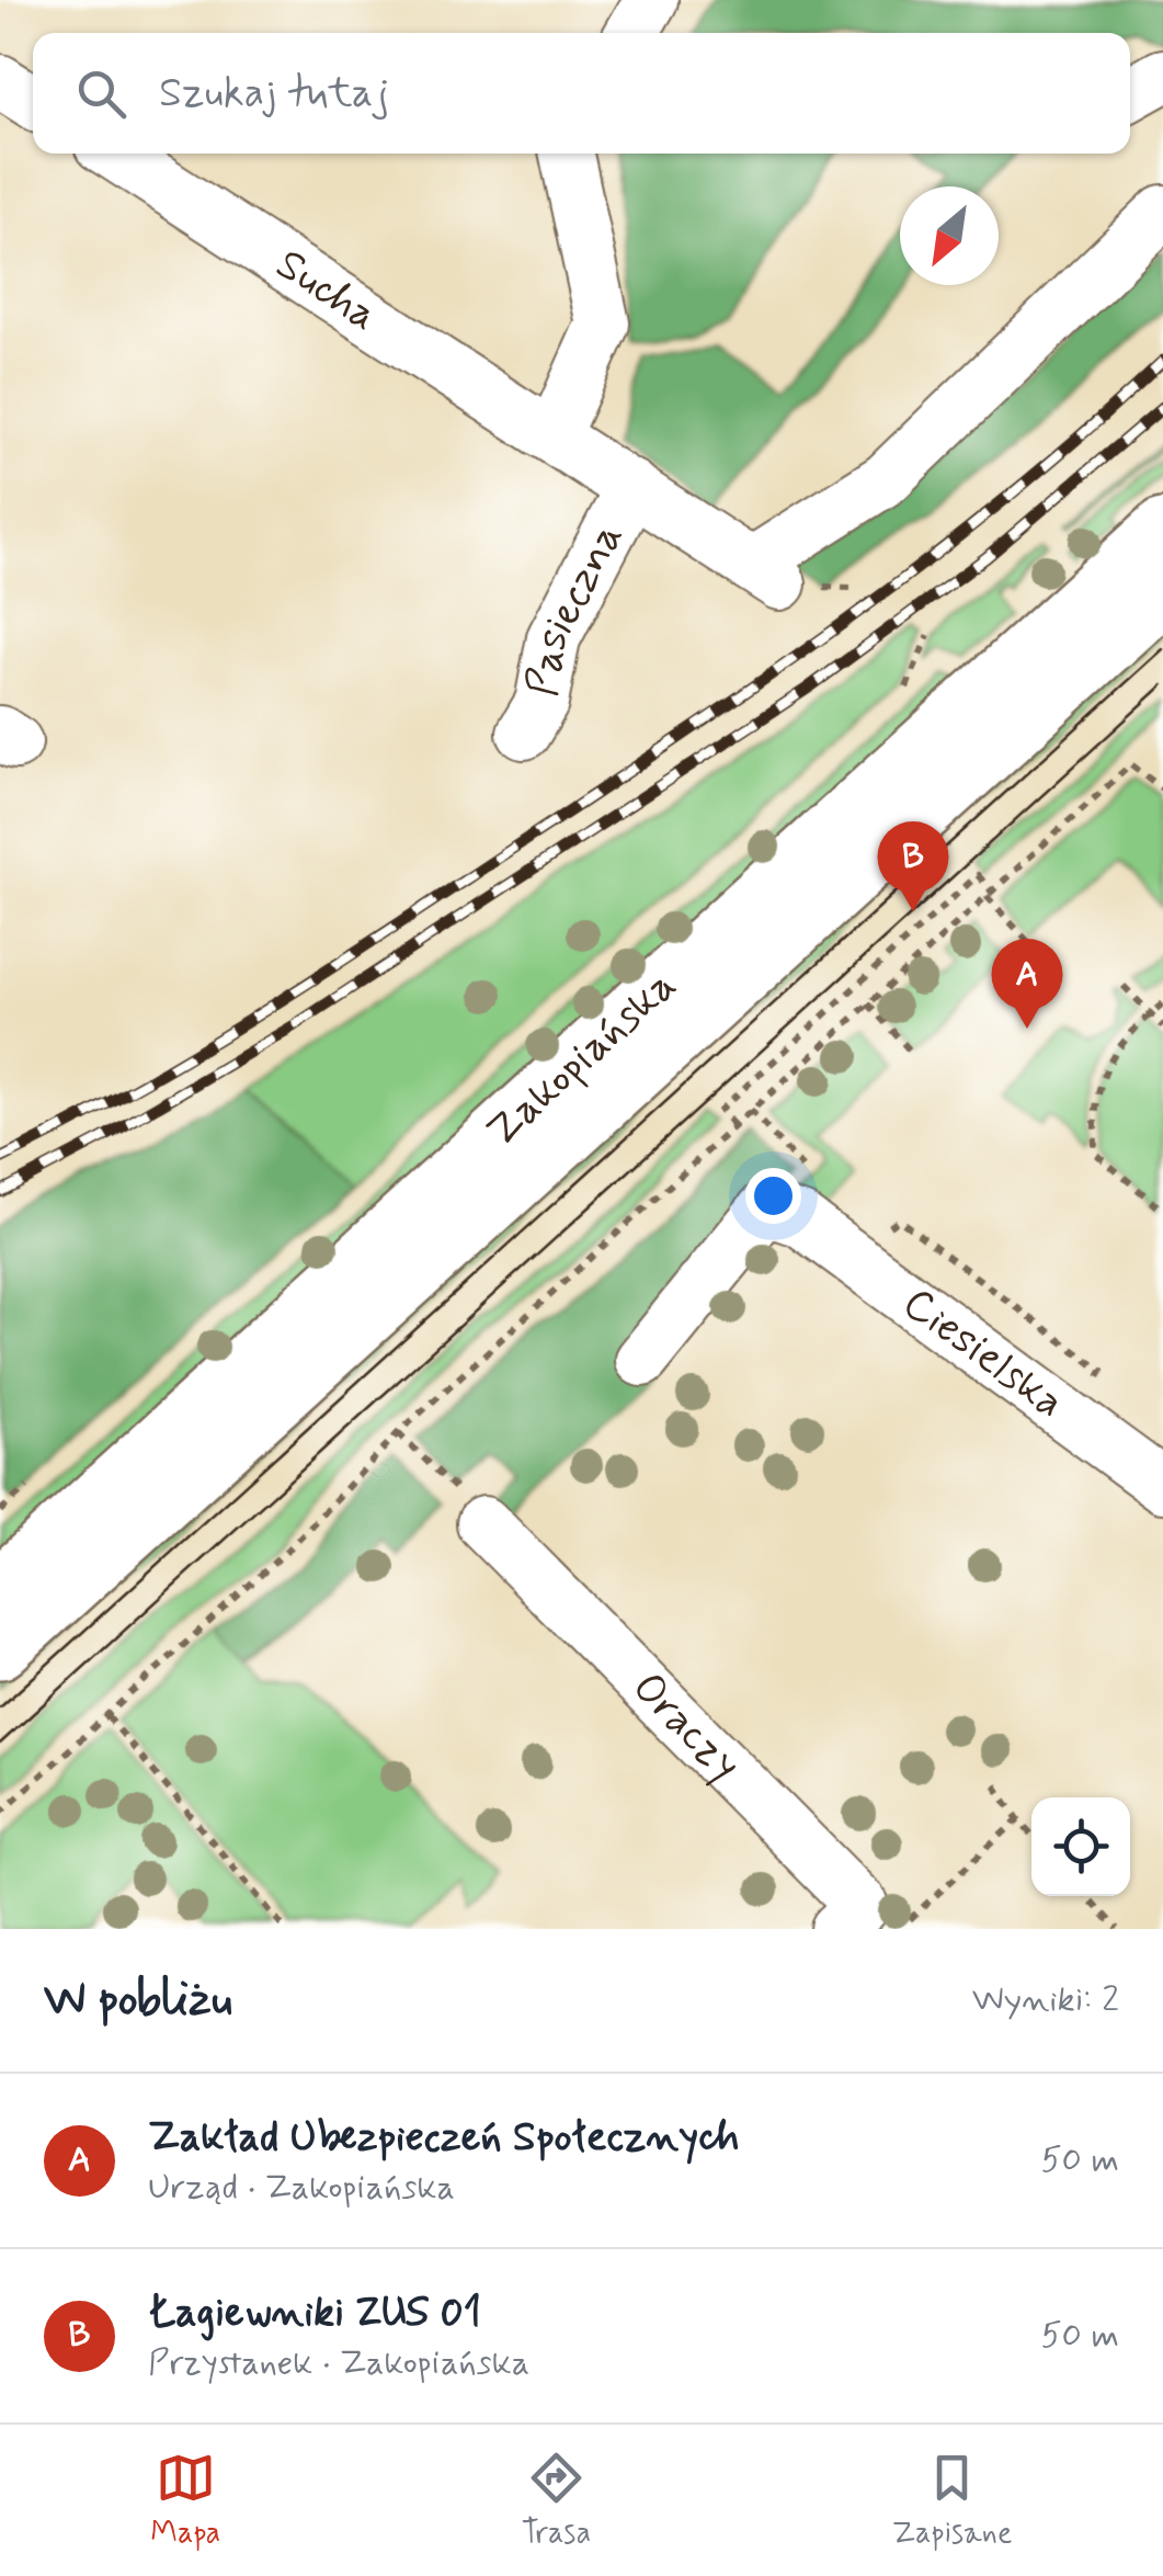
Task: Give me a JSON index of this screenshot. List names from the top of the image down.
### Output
{
  "streets": {
    "main road": ["Zakopiańska"],
    "street": [
      "Sucha",
      "Pasieczna",
      "Ciesielska",
      "Oraczy"
    ]
  },
  "crossings": [
    ["Sucha", "Pasieczna"]
  ],
  "north": "bottom left",
  "page": {
    "search": "Szukaj tutaj",
    "pins": ["B", "A"],
    "heading": ["W pobliżu", "Wyniki: 2"],
    "list": [
      {
        "mark": "A",
        "name": "Zakład Ubezpieczeń Społecznych",
        "note": "Urząd · Zakopiańska",
        "value": "50 m"
      },
      {
        "mark": "B",
        "name": "Łagiewniki ZUS 01",
        "note": "Przystanek · Zakopiańska",
        "value": "50 m"
      }
    ],
    "nav": ["Mapa", "Trasa", "Zapisane"]
  }
}
